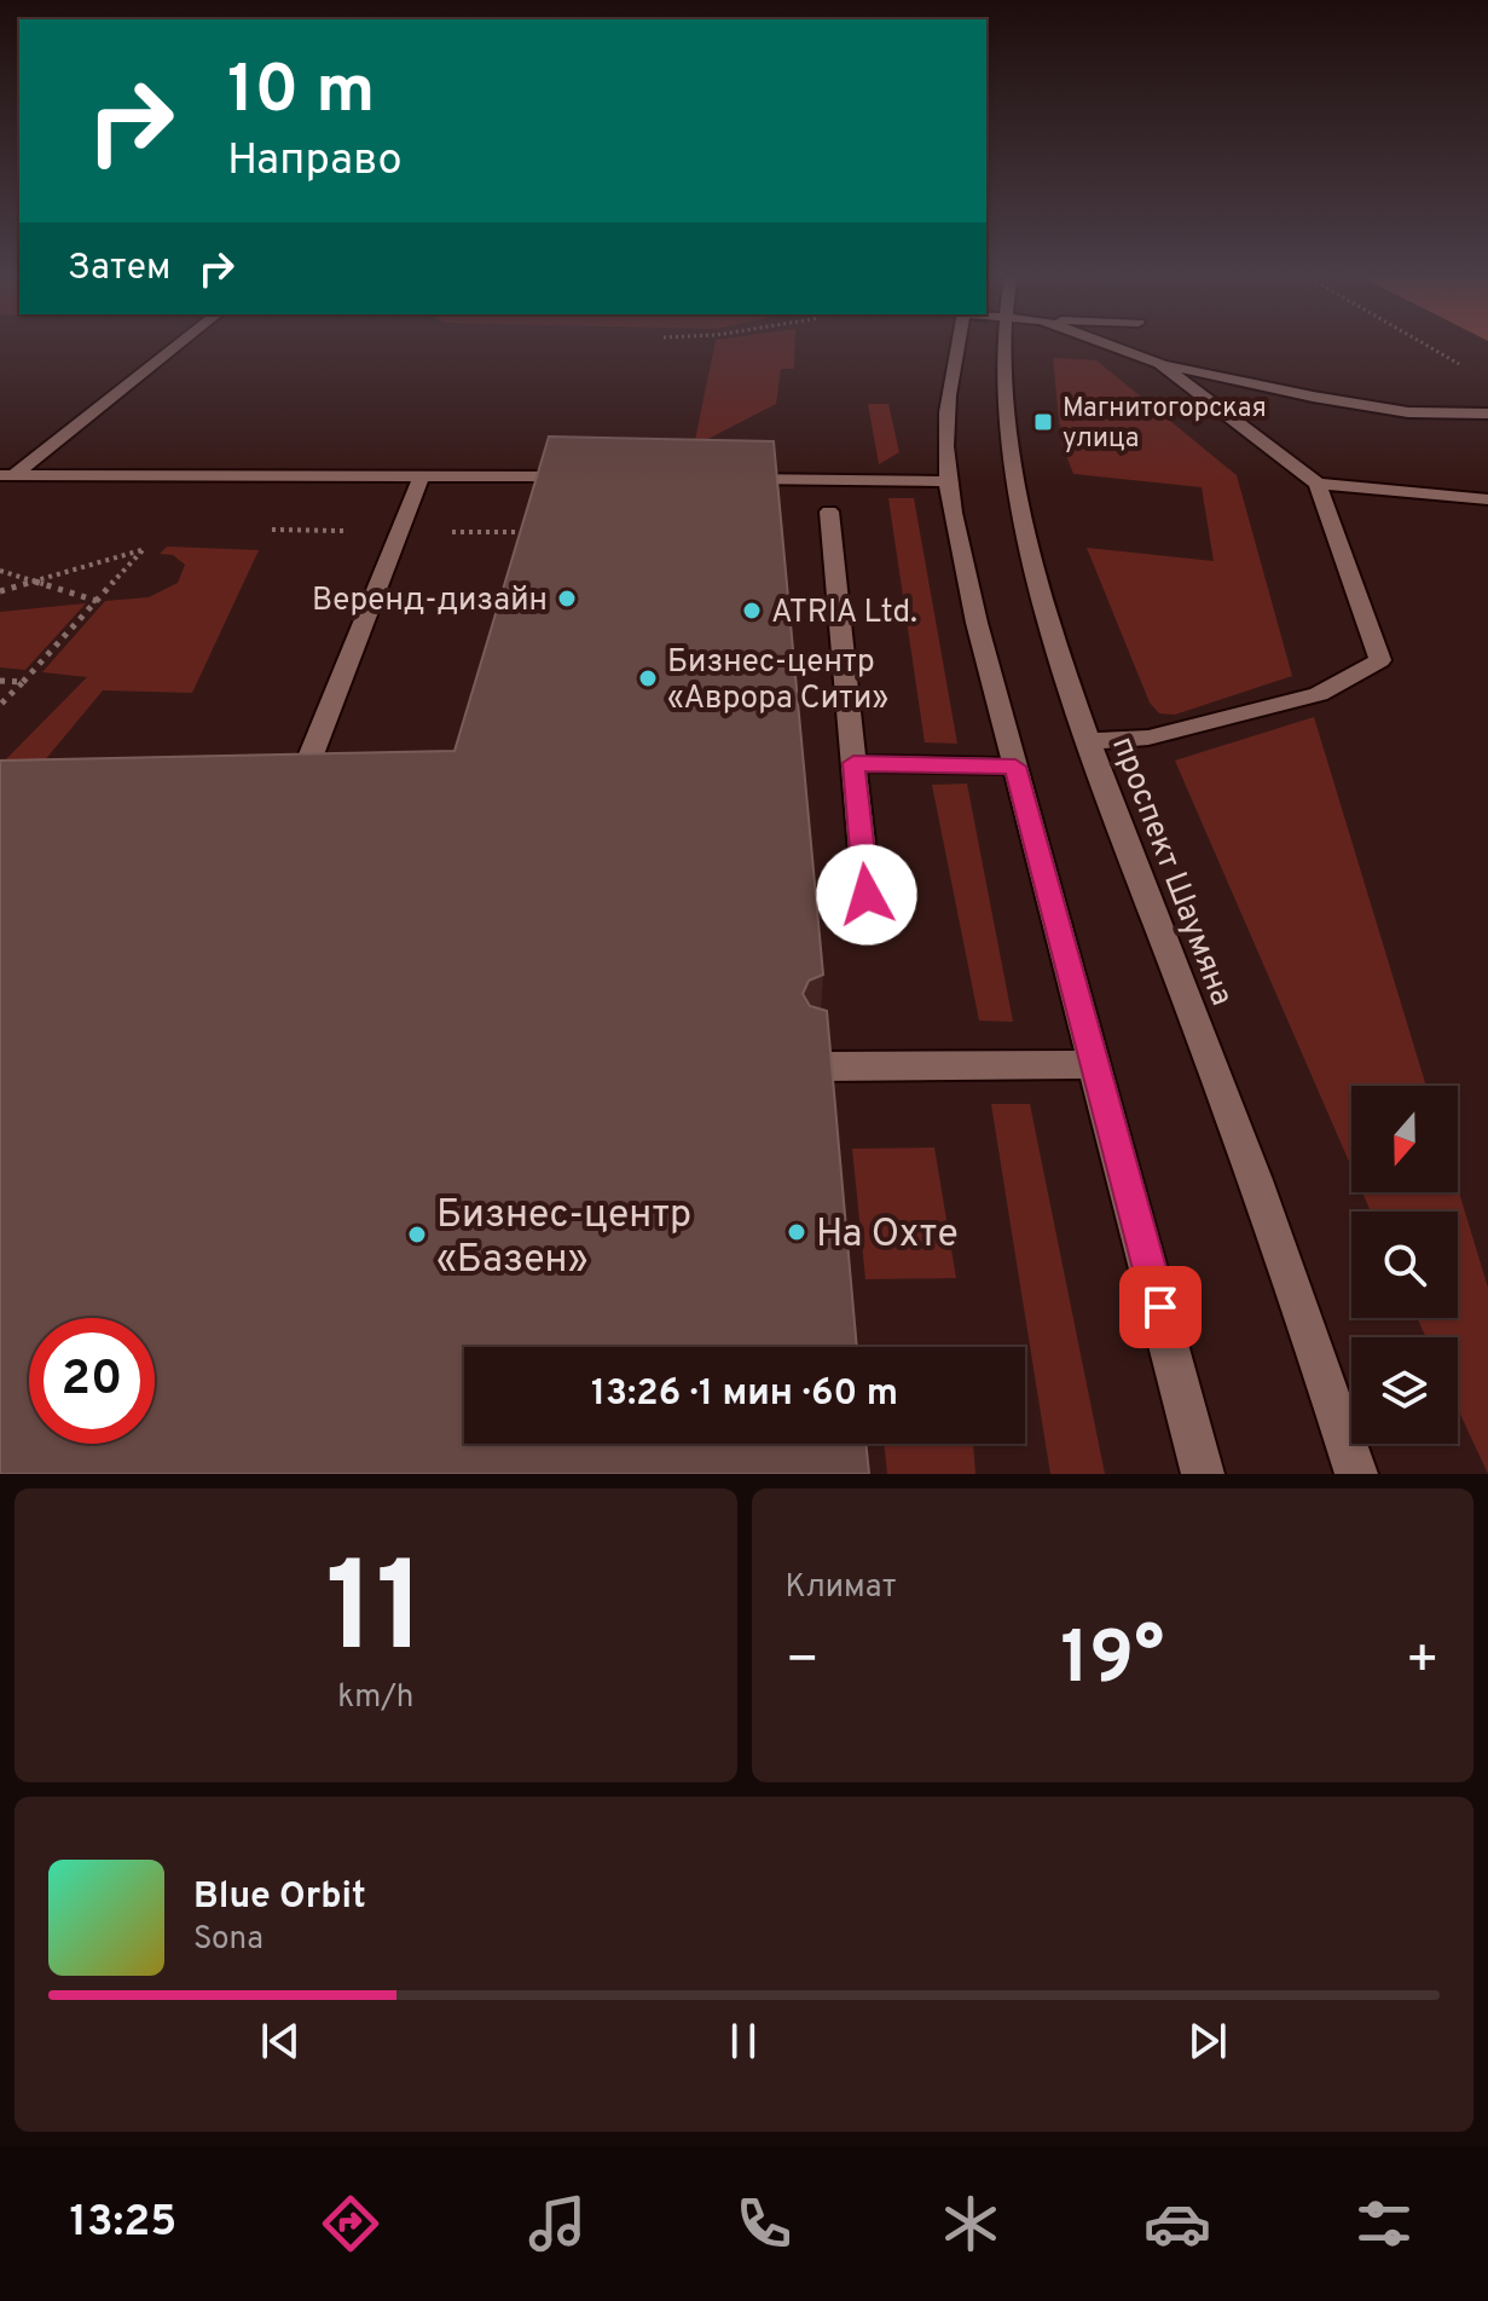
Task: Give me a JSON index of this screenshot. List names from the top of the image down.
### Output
{
  "streets": {
    "street": ["проспект Шаумяна"]
  },
  "places": {
    "transit": ["Магнитогорская улица"],
    "other": [
      "Веренд-дизайн",
      "ATRIA Ltd.",
      "Бизнес-центр «Аврора Сити»",
      "На Охте",
      "Бизнес-центр «Базен»"
    ]
  },
  "north": "bottom",
  "page": {
    "turn": ["10 m", "Направо"],
    "then": "Затем",
    "limit": "20",
    "trip": "13:26 · 1 мин · 60 m",
    "tile": [
      ["11", "km/h"],
      "Климат"
    ],
    "heat": ["−", "19°", "+"],
    "song": ["Blue Orbit", "Sona"],
    "tabs": "13:25"
  }
}
